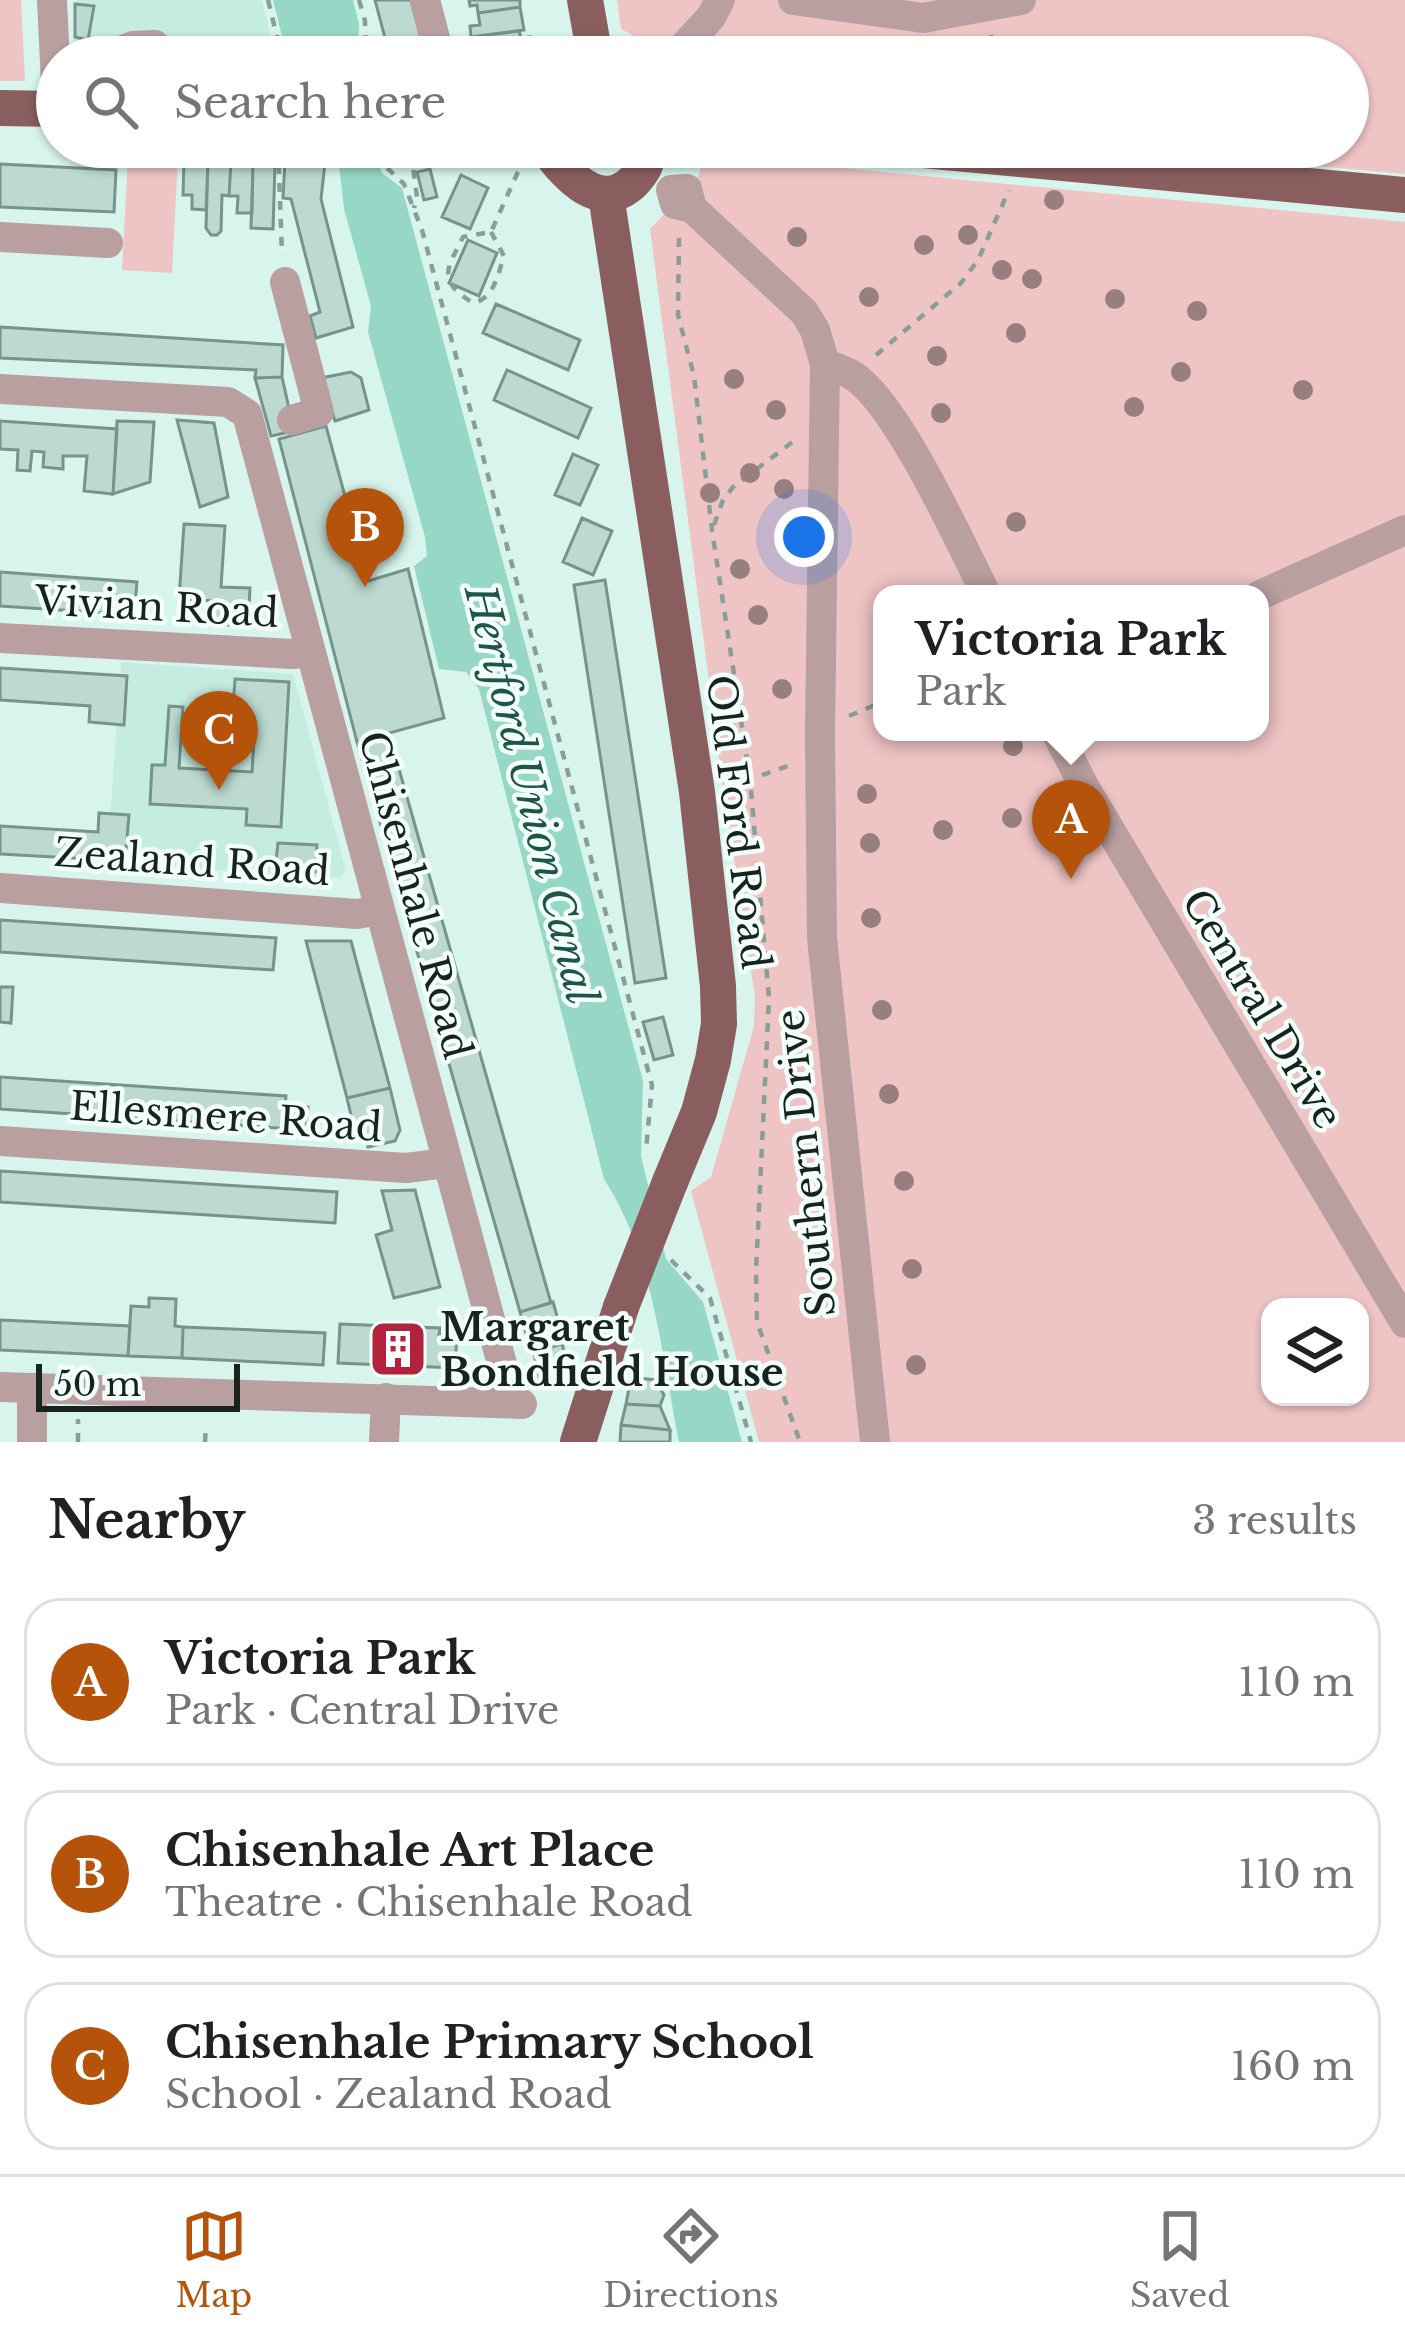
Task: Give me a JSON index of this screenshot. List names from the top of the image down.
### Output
{
  "streets": {
    "main road": ["Old Ford Road"],
    "street": [
      "Vivian Road",
      "Zealand Road",
      "Chisenhale Road",
      "Central Drive",
      "Ellesmere Road",
      "Southern Drive"
    ]
  },
  "crossings": [
    ["Vivian Road", "Chisenhale Road"],
    ["Zealand Road", "Chisenhale Road"],
    ["Chisenhale Road", "Ellesmere Road"]
  ],
  "water": ["Hertford Union Canal"],
  "places": {
    "building": ["Margaret Bondfield House"]
  },
  "scale_bar": "50 m",
  "page": {
    "search": "Search here",
    "pins": ["B", "C", "A"],
    "popup": ["Victoria Park", "Park"],
    "scale": "50 m",
    "heading": ["Nearby", "3 results"],
    "list": [
      {
        "mark": "A",
        "name": "Victoria Park",
        "note": "Park · Central Drive",
        "value": "110 m"
      },
      {
        "mark": "B",
        "name": "Chisenhale Art Place",
        "note": "Theatre · Chisenhale Road",
        "value": "110 m"
      },
      {
        "mark": "C",
        "name": "Chisenhale Primary School",
        "note": "School · Zealand Road",
        "value": "160 m"
      }
    ],
    "nav": ["Map", "Directions", "Saved"]
  }
}
